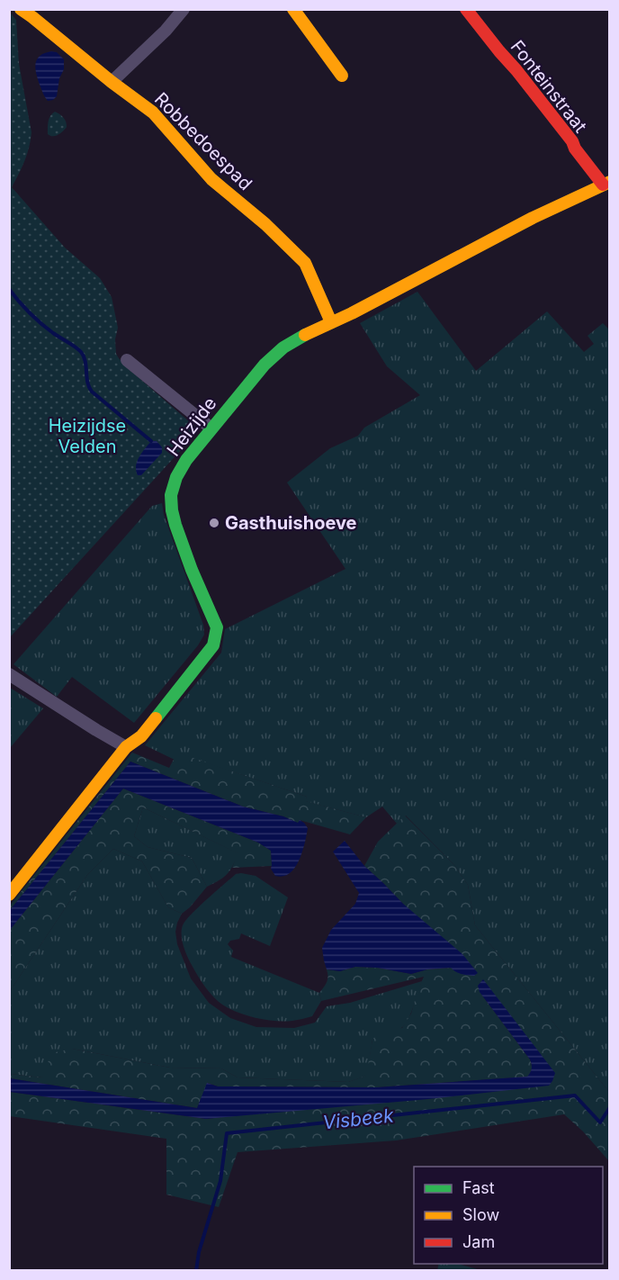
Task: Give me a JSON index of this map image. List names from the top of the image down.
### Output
{
  "streets": {
    "street": ["Fonteinstraat", "Robbedoespad", "Heizijde"]
  },
  "crossings": [
    ["Fonteinstraat", "Heizijde"],
    ["Robbedoespad", "Heizijde"]
  ],
  "water": ["Visbeek"],
  "parks": ["Heizijdse Velden"],
  "places": ["Gasthuishoeve"],
  "legend": ["Fast", "Slow", "Jam"]
}
